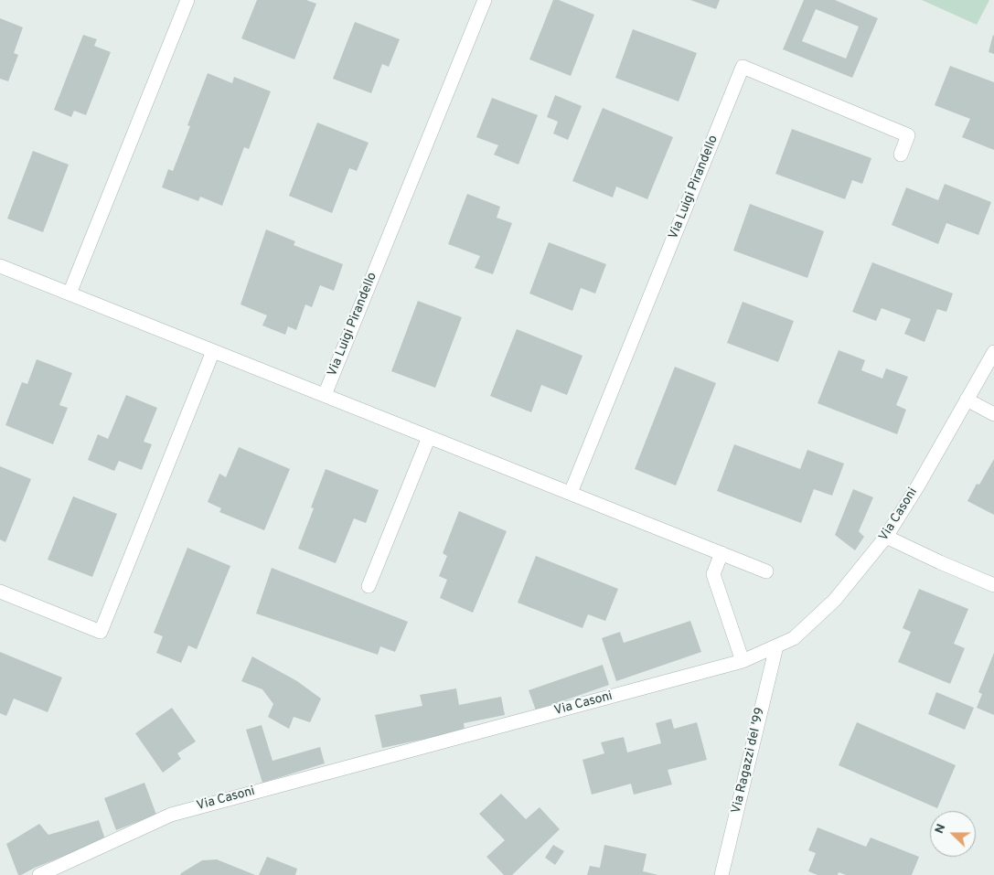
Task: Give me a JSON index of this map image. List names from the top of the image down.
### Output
{
  "streets": {
    "street": ["Via Luigi Pirandello", "Via Casoni", "Via Ragazzi del '99"]
  },
  "crossings": [
    ["Via Casoni", "Via Ragazzi del '99"]
  ],
  "north": "left"
}
